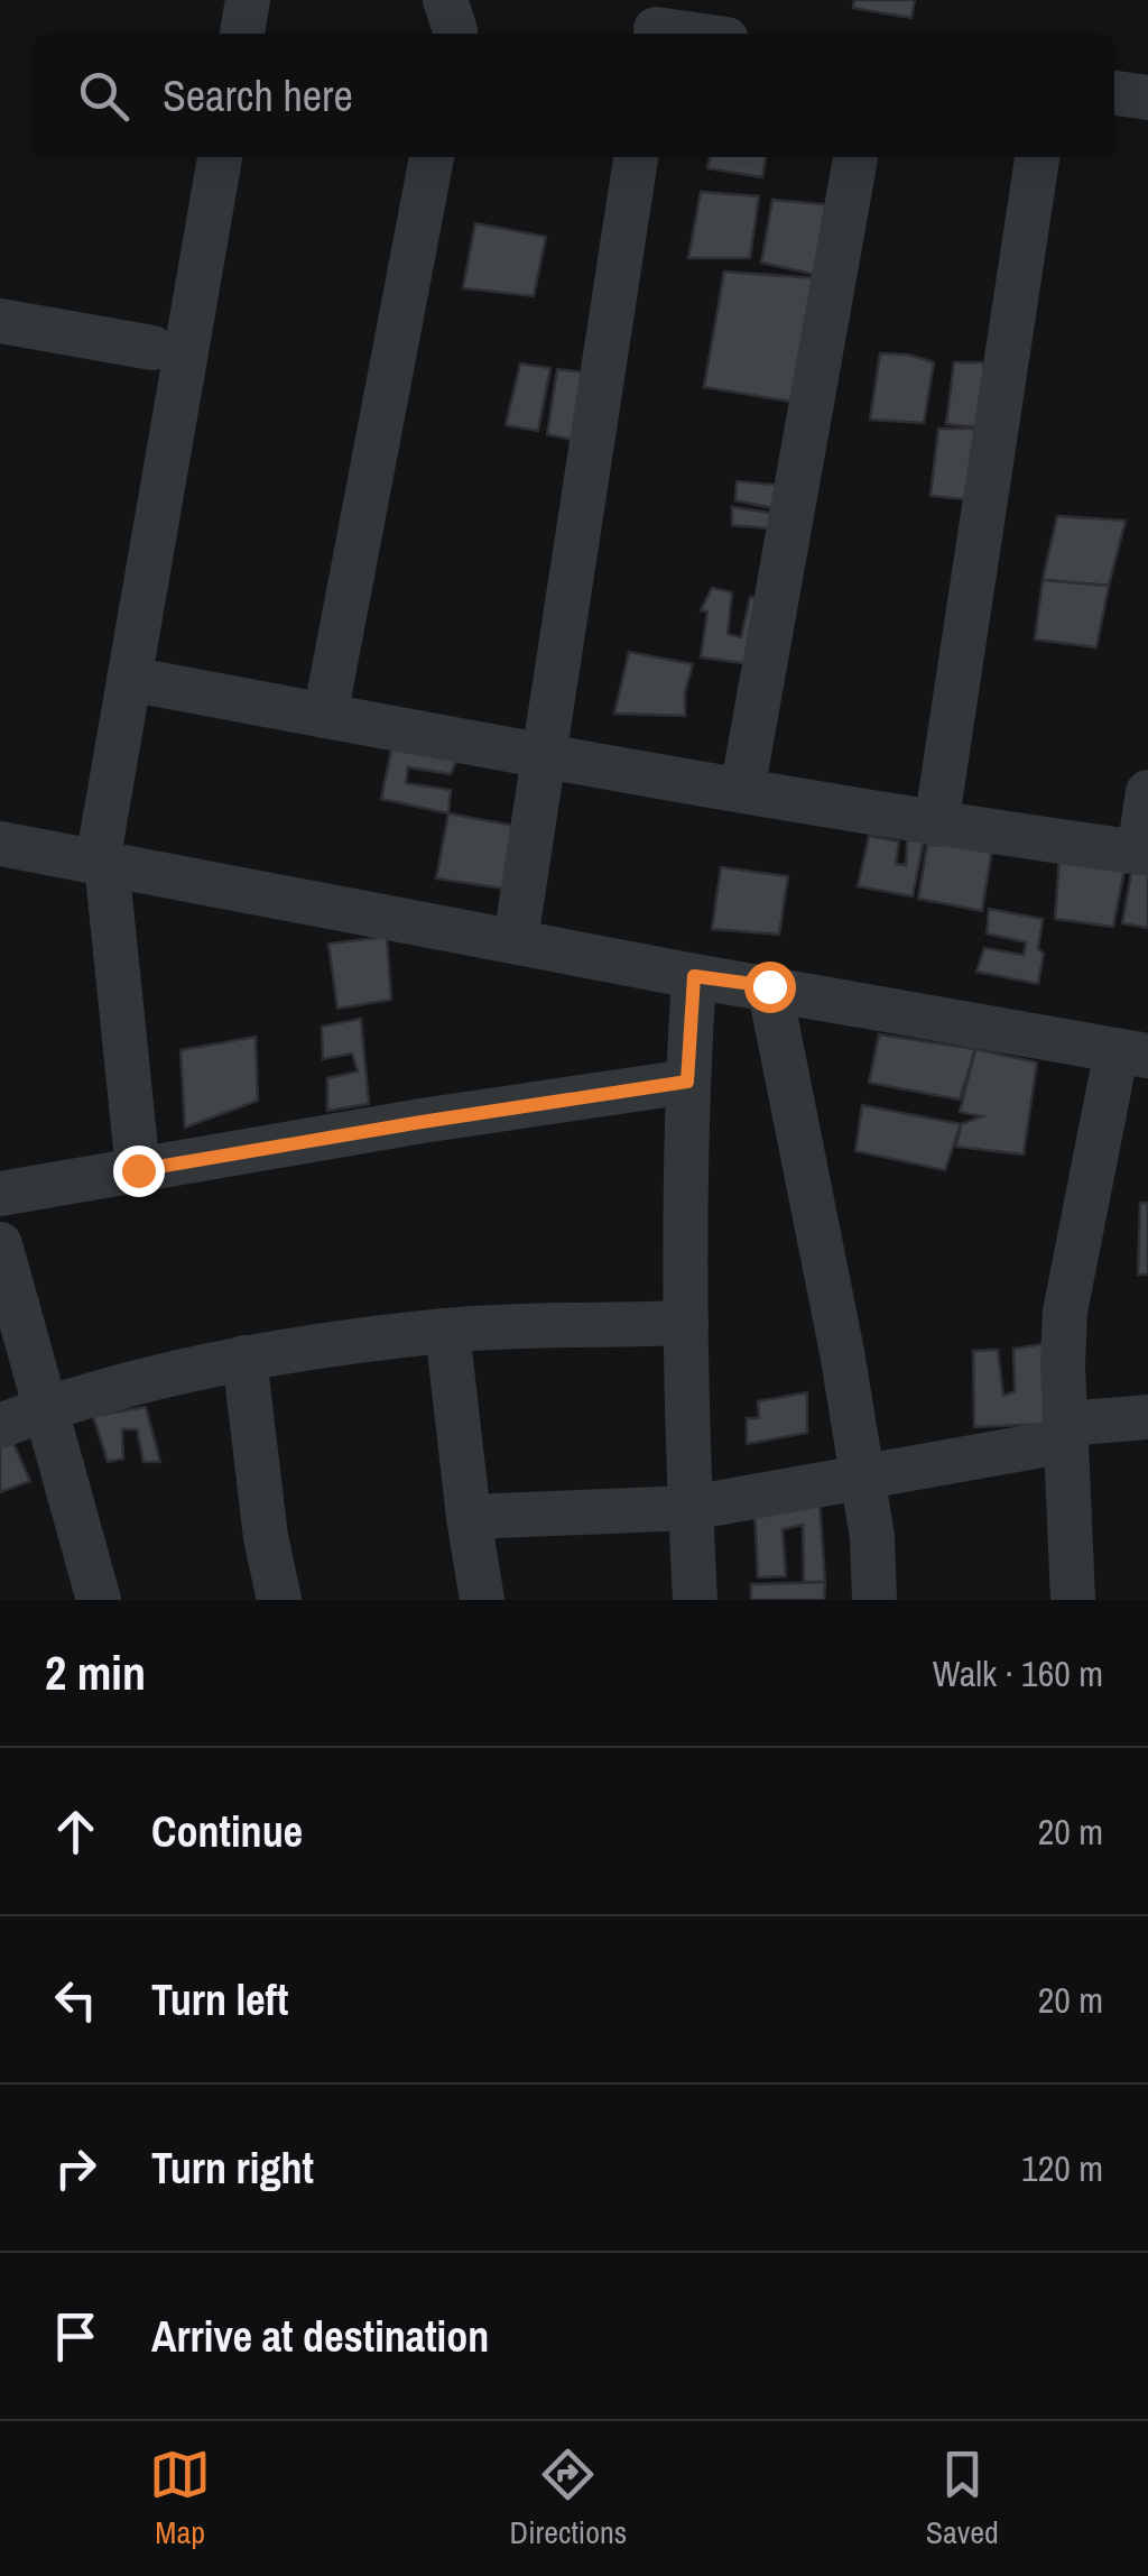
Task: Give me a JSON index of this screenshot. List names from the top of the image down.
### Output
{
  "page": {
    "search": "Search here",
    "heading": ["2 min", "Walk · 160 m"],
    "list": [
      ["Continue", "20 m"],
      ["Turn left", "20 m"],
      ["Turn right", "120 m"],
      "Arrive at destination"
    ],
    "nav": ["Map", "Directions", "Saved"]
  }
}
